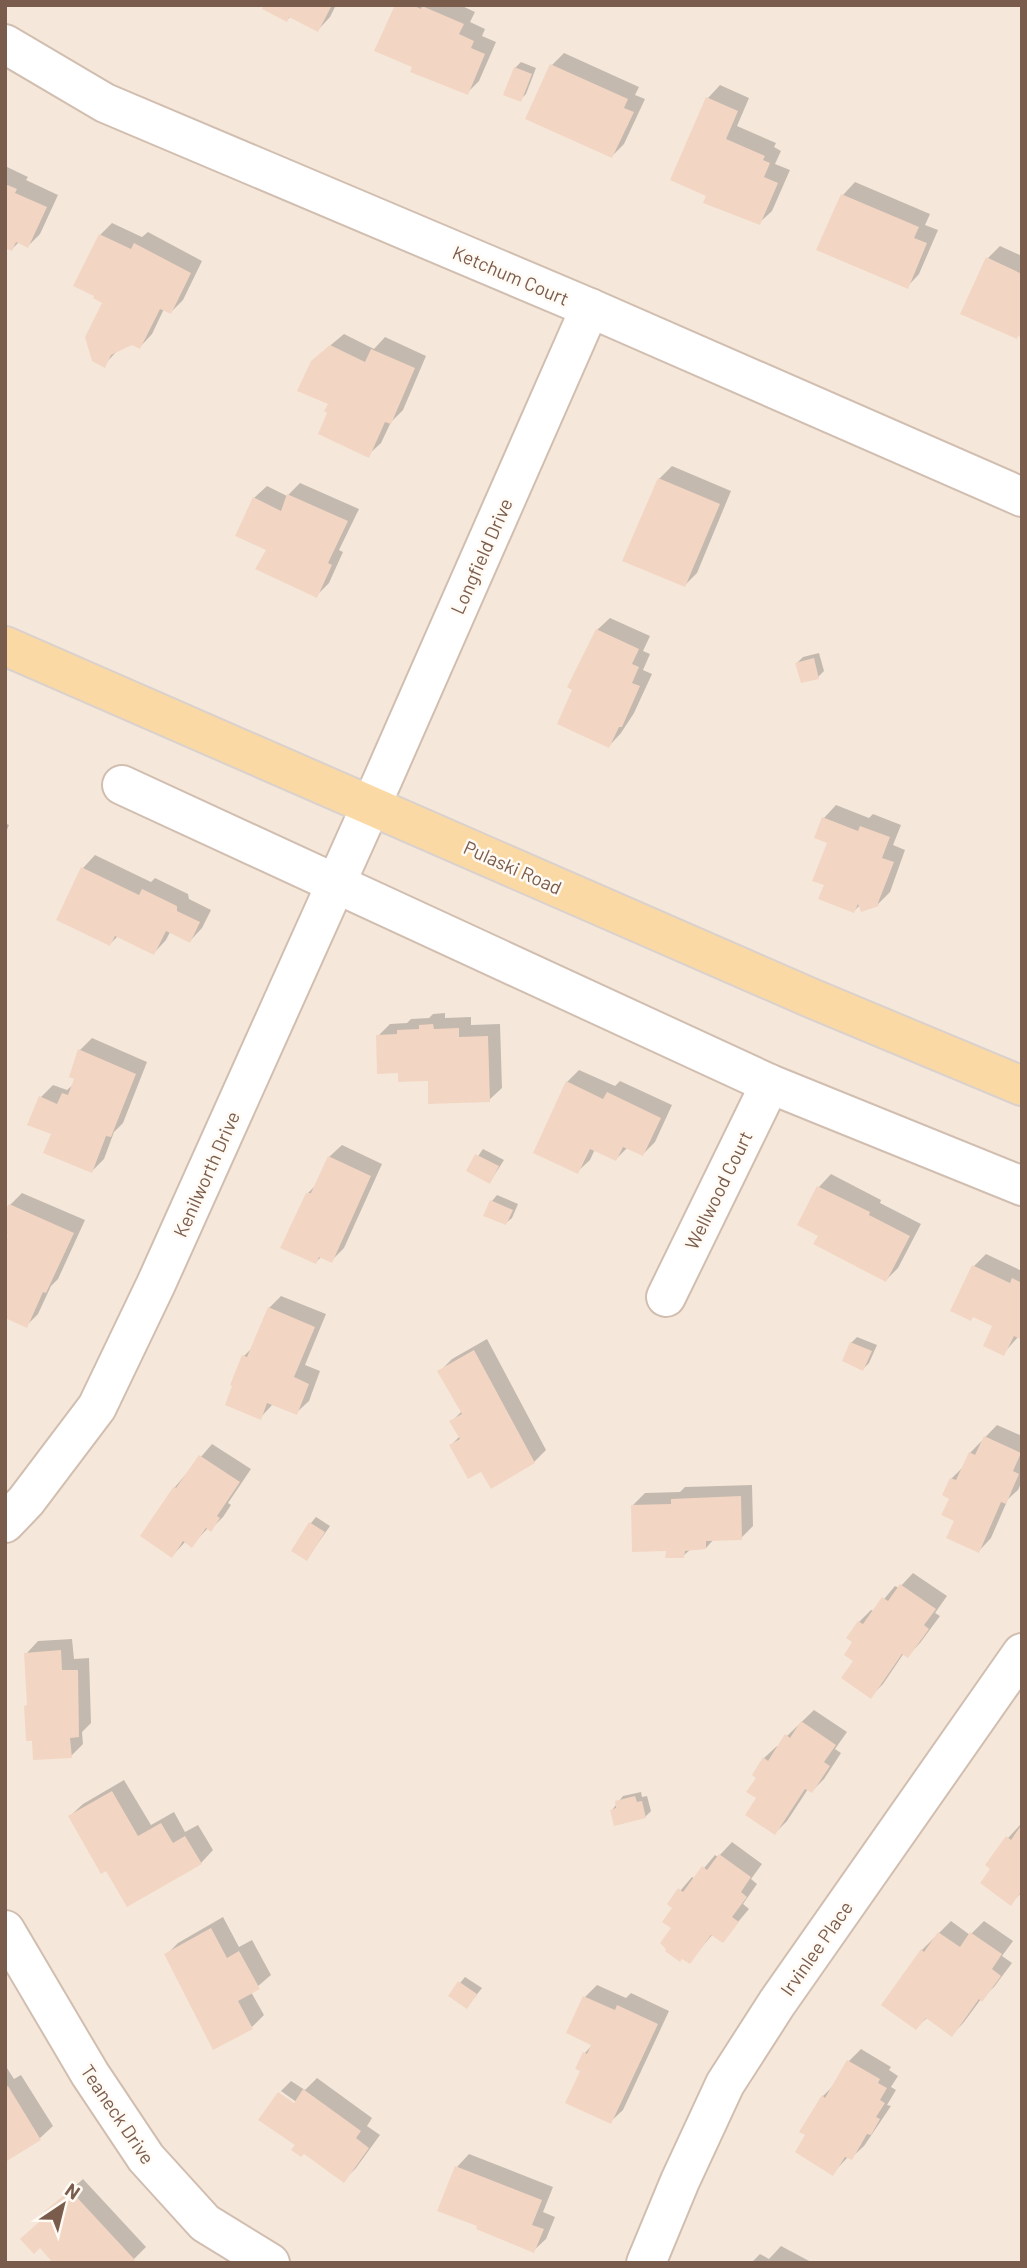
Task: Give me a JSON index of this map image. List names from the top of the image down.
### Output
{
  "streets": {
    "main road": ["Pulaski Road"],
    "street": [
      "Ketchum Court",
      "Longfield Drive",
      "Kenilworth Drive",
      "Wellwood Court",
      "Irvinlee Place",
      "Teaneck Drive"
    ]
  },
  "crossings": [
    ["Ketchum Court", "Longfield Drive"],
    ["Longfield Drive", "Pulaski Road"],
    ["Longfield Drive", "Kenilworth Drive"],
    ["Pulaski Road", "Kenilworth Drive"]
  ],
  "north": "top right"
}
